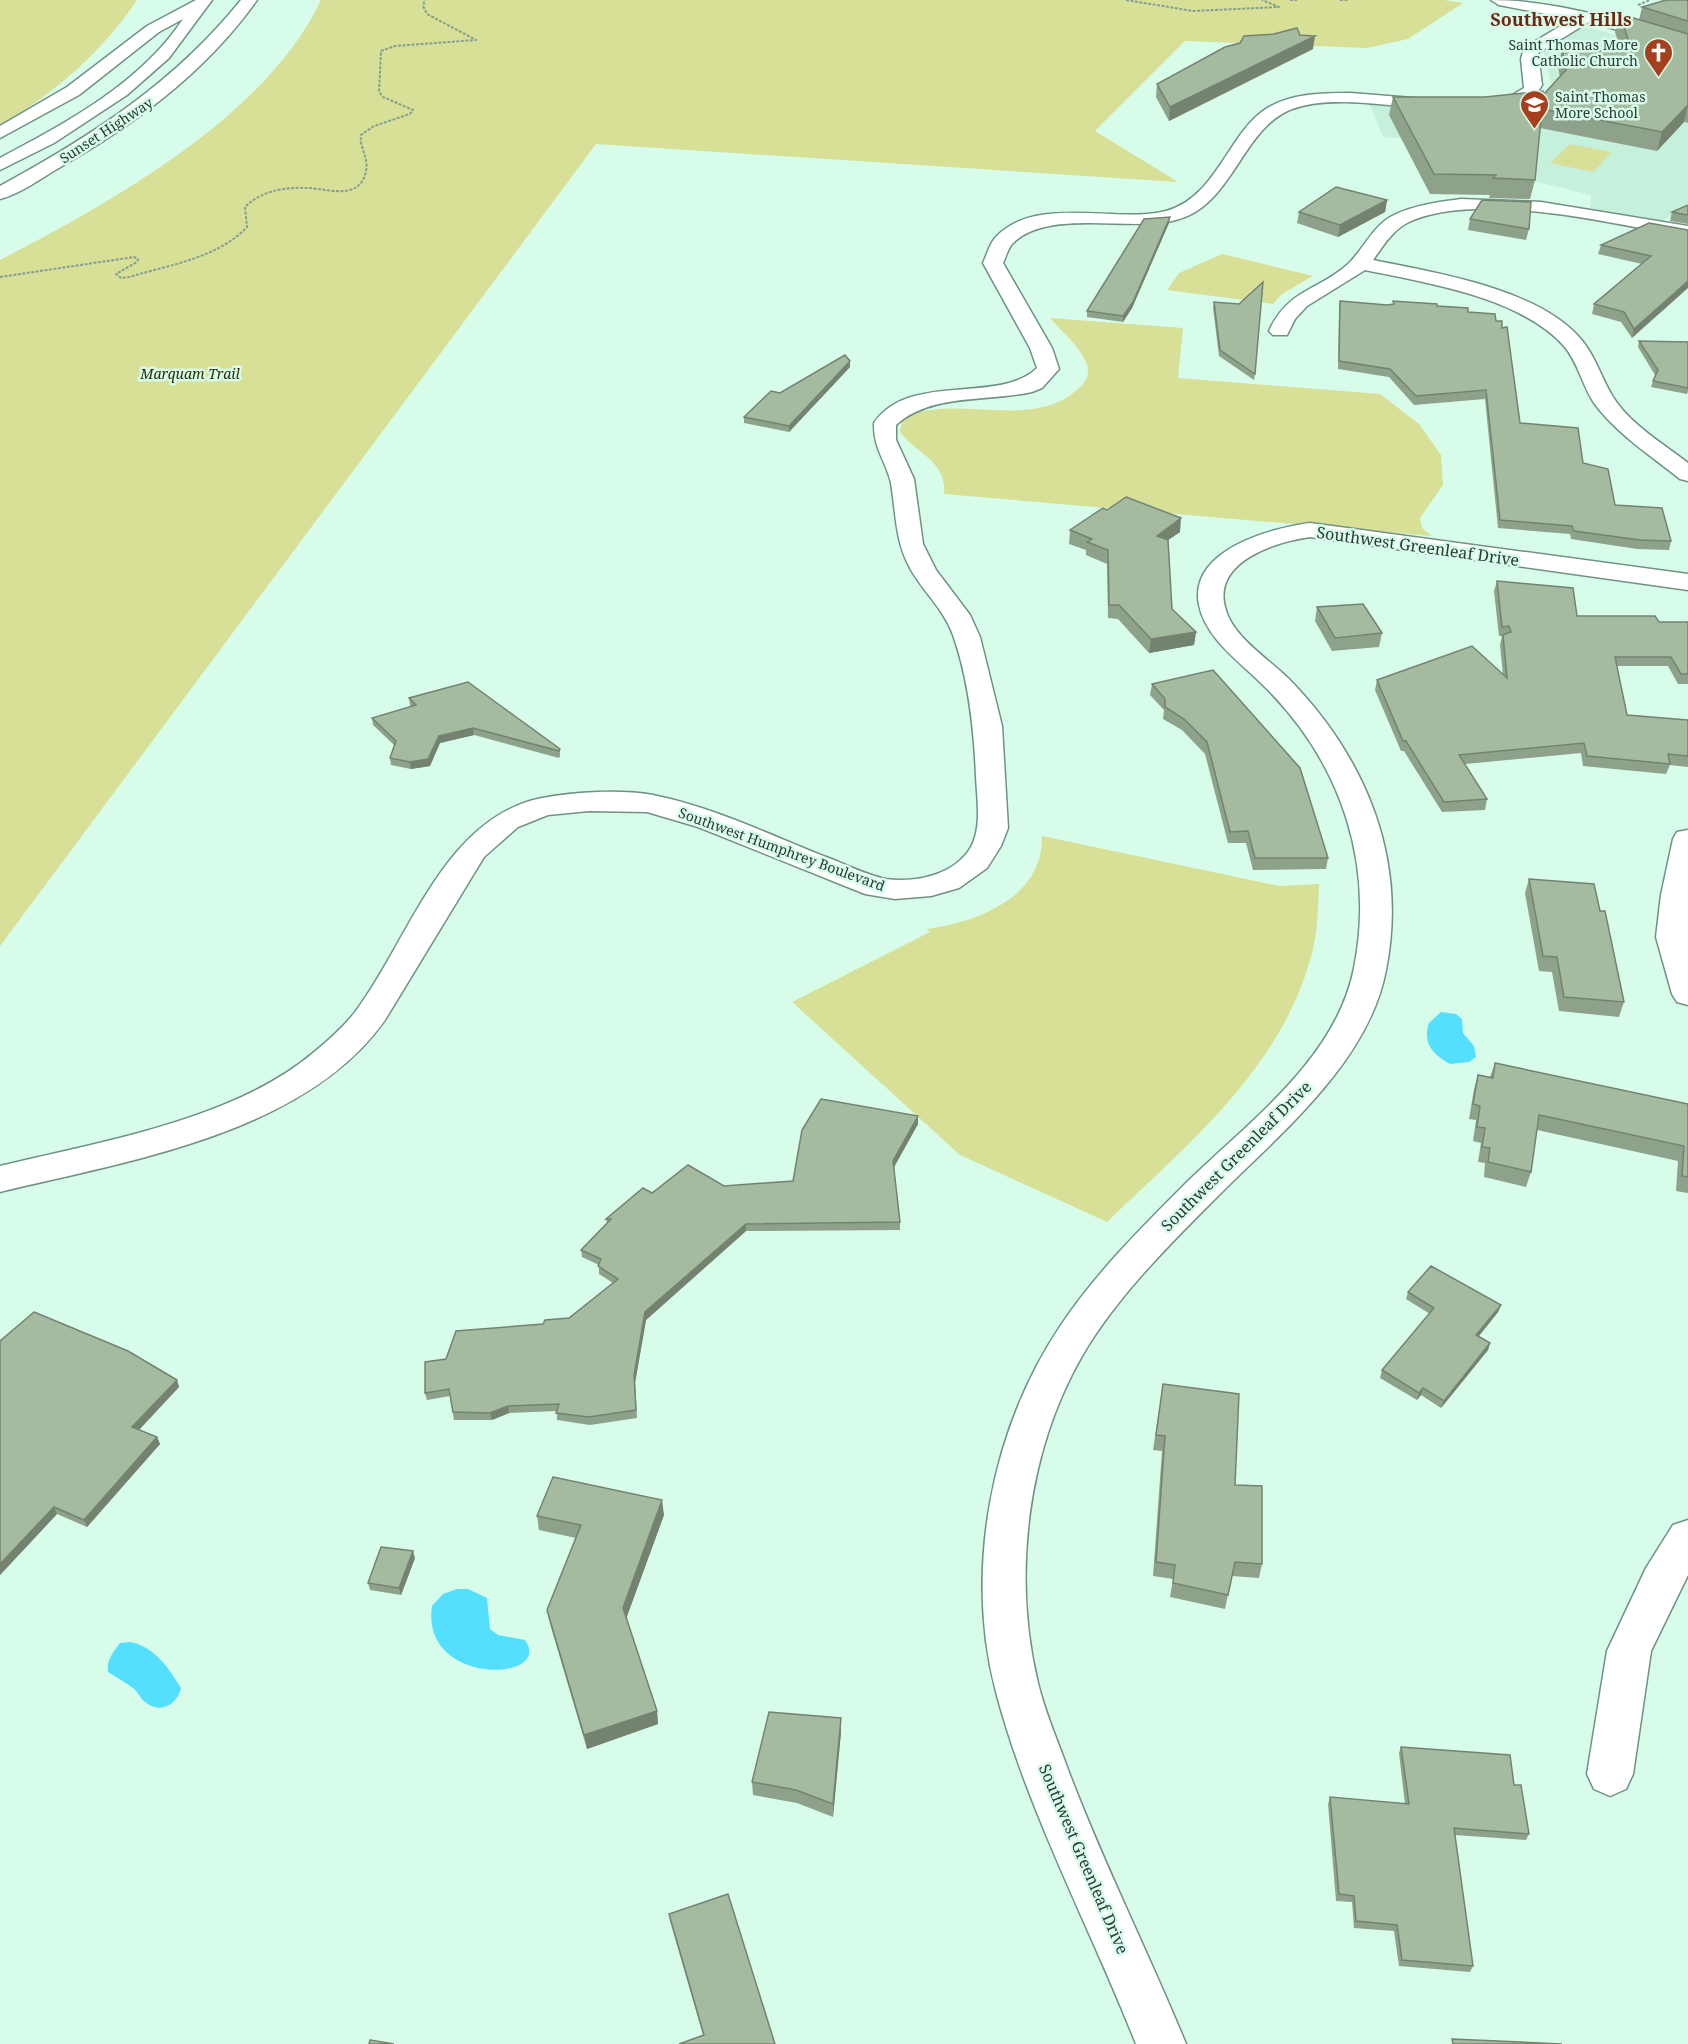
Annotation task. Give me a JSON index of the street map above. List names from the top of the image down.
{
  "streets": {
    "main road": ["Sunset Highway", "Southwest Greenleaf Drive", "Southwest Humphrey Boulevard"]
  },
  "districts": ["Southwest Hills"],
  "parks": ["Marquam Trail"],
  "places": {
    "church": ["Saint Thomas More Catholic Church"],
    "school or university": ["Saint Thomas More School"]
  }
}
